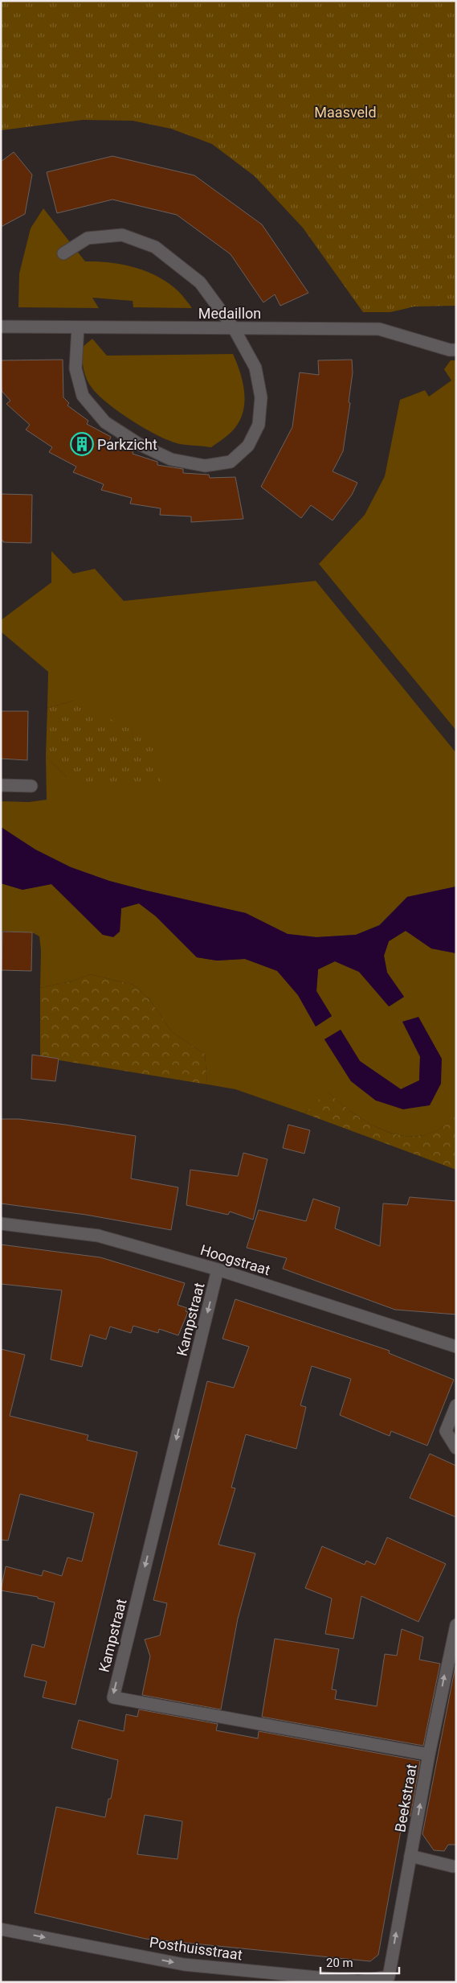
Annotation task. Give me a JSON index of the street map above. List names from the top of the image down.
{
  "streets": {
    "street": [
      "Medaillon",
      "Hoogstraat",
      "Kampstraat",
      "Beekstraat",
      "Posthuisstraat"
    ]
  },
  "crossings": [
    ["Hoogstraat", "Kampstraat"],
    ["Kampstraat", "Beekstraat"],
    ["Beekstraat", "Posthuisstraat"]
  ],
  "one_way": ["Beekstraat", "Posthuisstraat"],
  "parks": ["Maasveld"],
  "places": {
    "building": ["Parkzicht"]
  },
  "scale_bar": "20 m"
}
